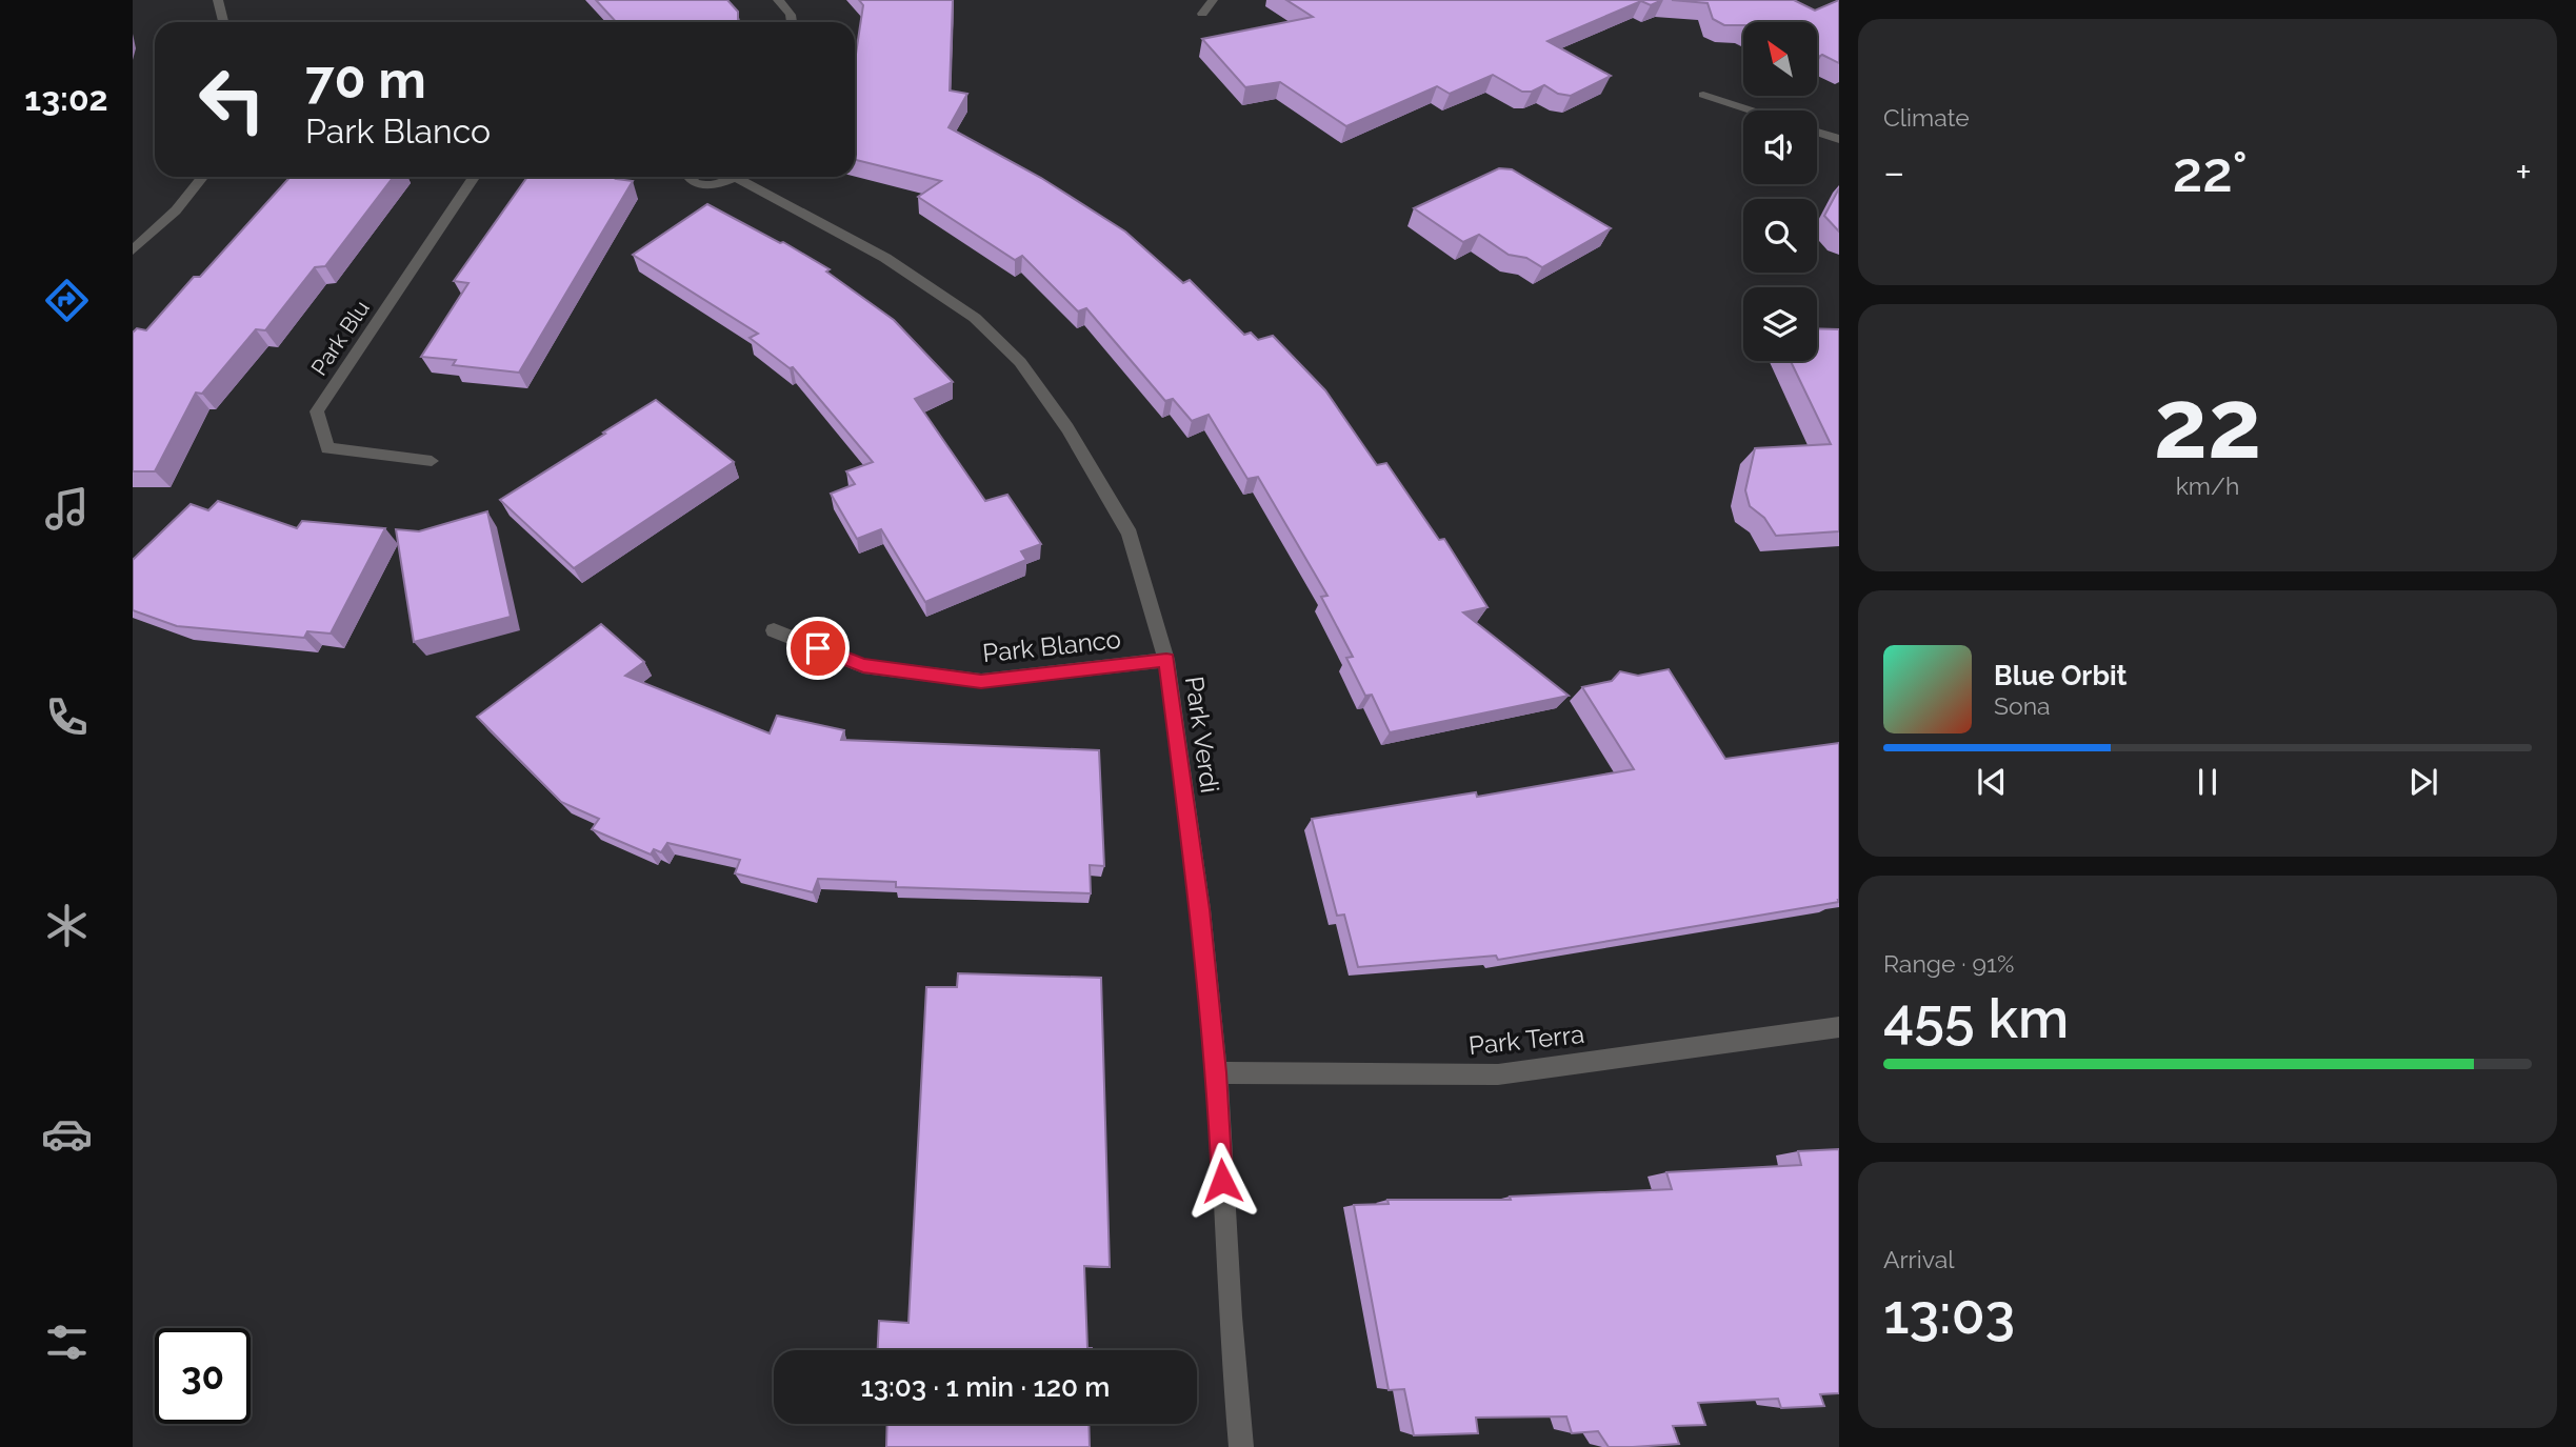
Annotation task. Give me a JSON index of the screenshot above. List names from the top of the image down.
{
  "streets": {
    "street": [
      "Park Blu",
      "Park Blanco",
      "Park Verdi",
      "Park Terra"
    ]
  },
  "crossings": [
    ["Park Blanco", "Park Verdi"],
    ["Park Verdi", "Park Terra"]
  ],
  "north": "top left",
  "page": {
    "tabs": "13:02",
    "tile": [
      "Climate",
      ["22", "km/h"],
      ["Range · 91%", "455 km"],
      ["Arrival", "13:03"]
    ],
    "turn": ["70 m", "Park Blanco"],
    "heat": ["−", "22°", "+"],
    "song": ["Blue Orbit", "Sona"],
    "limit": "30",
    "trip": "13:03 · 1 min · 120 m"
  }
}
